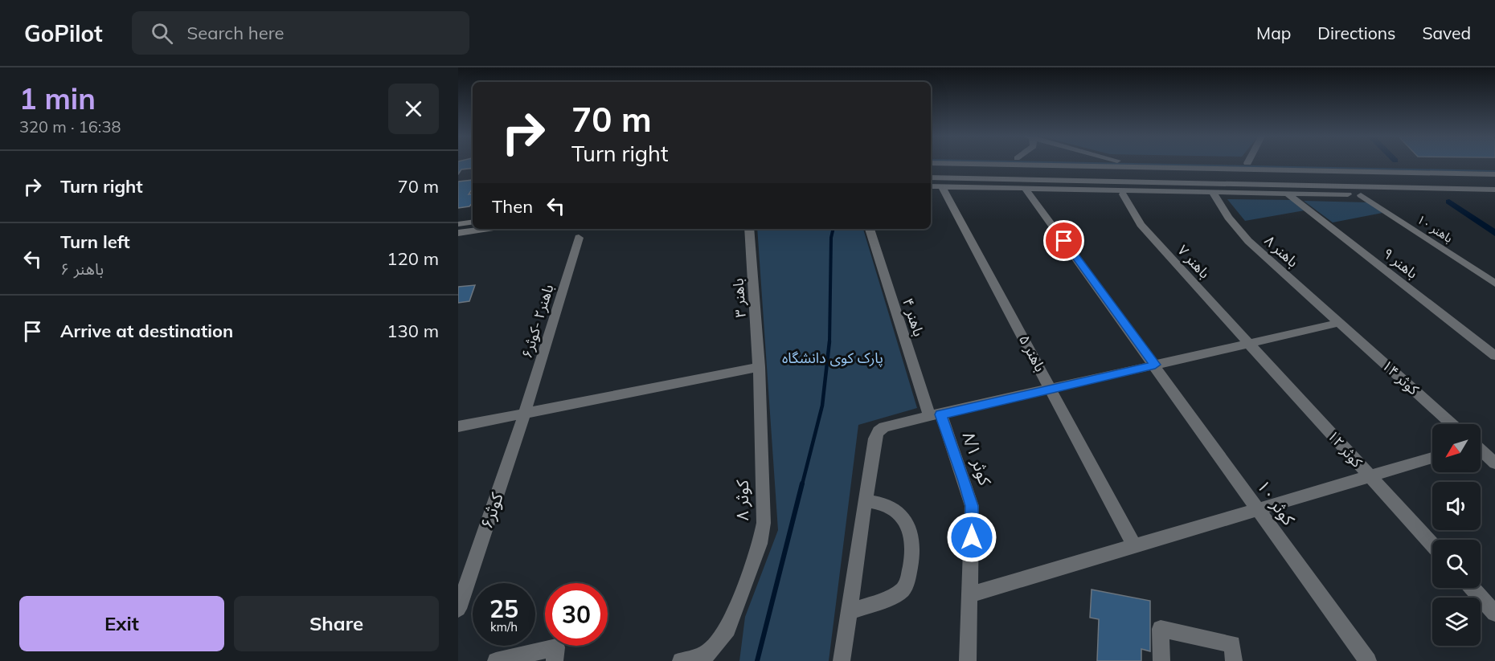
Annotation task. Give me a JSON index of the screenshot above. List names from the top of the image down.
{
  "streets": {
    "street": [
      "باهنر ۱۰",
      "باهنر ۸",
      "باهنر ۷",
      "باهنر ۹",
      "باهنر ۳",
      "باهنر ۴",
      "باهنر۲ -کوثر۶",
      "باهنر ۵",
      "کوثر ۱۴",
      "کوثر ۱۲",
      "کوثر ۸/۱",
      "کوثر ۸",
      "کوثر ۱۰",
      "کوثر۶"
    ]
  },
  "crossings": [
    ["باهنر ۸", "کوثر ۱۴"],
    ["باهنر ۷", "کوثر ۱۲"],
    ["باهنر ۳", "کوثر ۸"],
    ["باهنر ۴", "کوثر ۸/۱"],
    ["باهنر۲ -کوثر۶", "کوثر۶"]
  ],
  "parks": ["پارک کوی دانشگاه"],
  "north": "bottom left",
  "page": {
    "header": "GoPilot",
    "search": "Search here",
    "nav": ["Map", "Directions", "Saved"],
    "heading": ["1 min", "320 m · 16:38"],
    "turn": ["70 m", "Turn right"],
    "list": [
      {
        "name": "Turn right",
        "value": "70 m"
      },
      {
        "name": "Turn left",
        "note": "باهنر ۶",
        "value": "120 m"
      },
      {
        "name": "Arrive at destination",
        "value": "130 m"
      }
    ],
    "then": "Then",
    "speed": "25 km/h",
    "limit": "30",
    "buttons": ["Exit", "Share"]
  }
}
